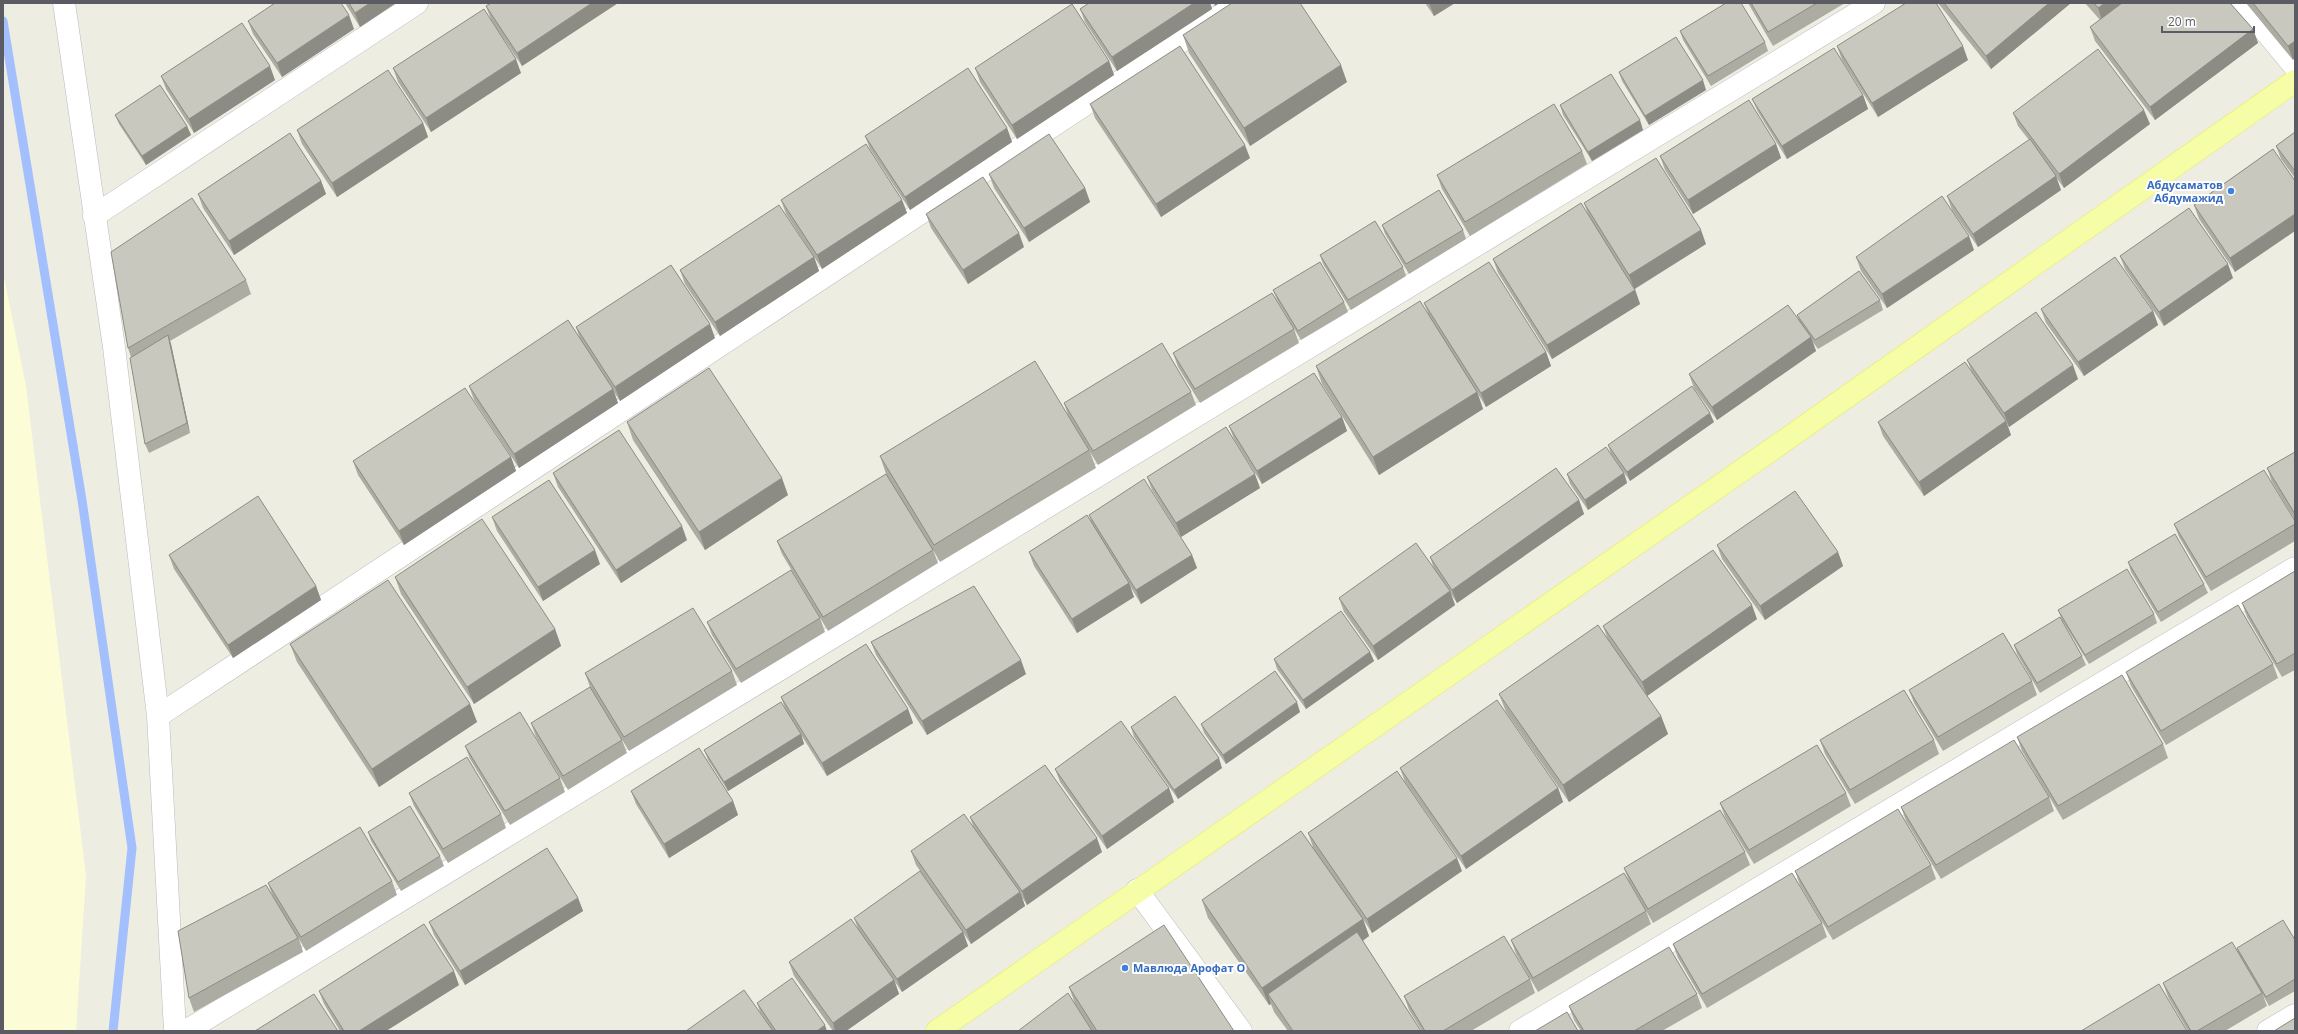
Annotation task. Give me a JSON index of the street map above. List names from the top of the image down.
{
  "places": ["Абдусаматов Абдумажид", "Мавлюда Арофат О"],
  "scale_bar": "20 m"
}
